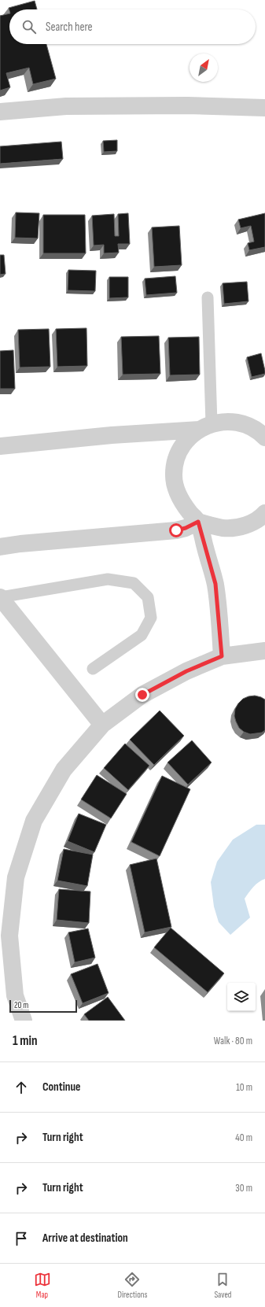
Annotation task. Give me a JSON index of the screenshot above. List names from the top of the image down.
{
  "scale_bar": "20 m",
  "north": "top right",
  "page": {
    "search": "Search here",
    "scale": "20 m",
    "heading": ["1 min", "Walk · 80 m"],
    "list": [
      ["Continue", "10 m"],
      ["Turn right", "40 m"],
      ["Turn right", "30 m"],
      "Arrive at destination"
    ],
    "nav": ["Map", "Directions", "Saved"]
  }
}
